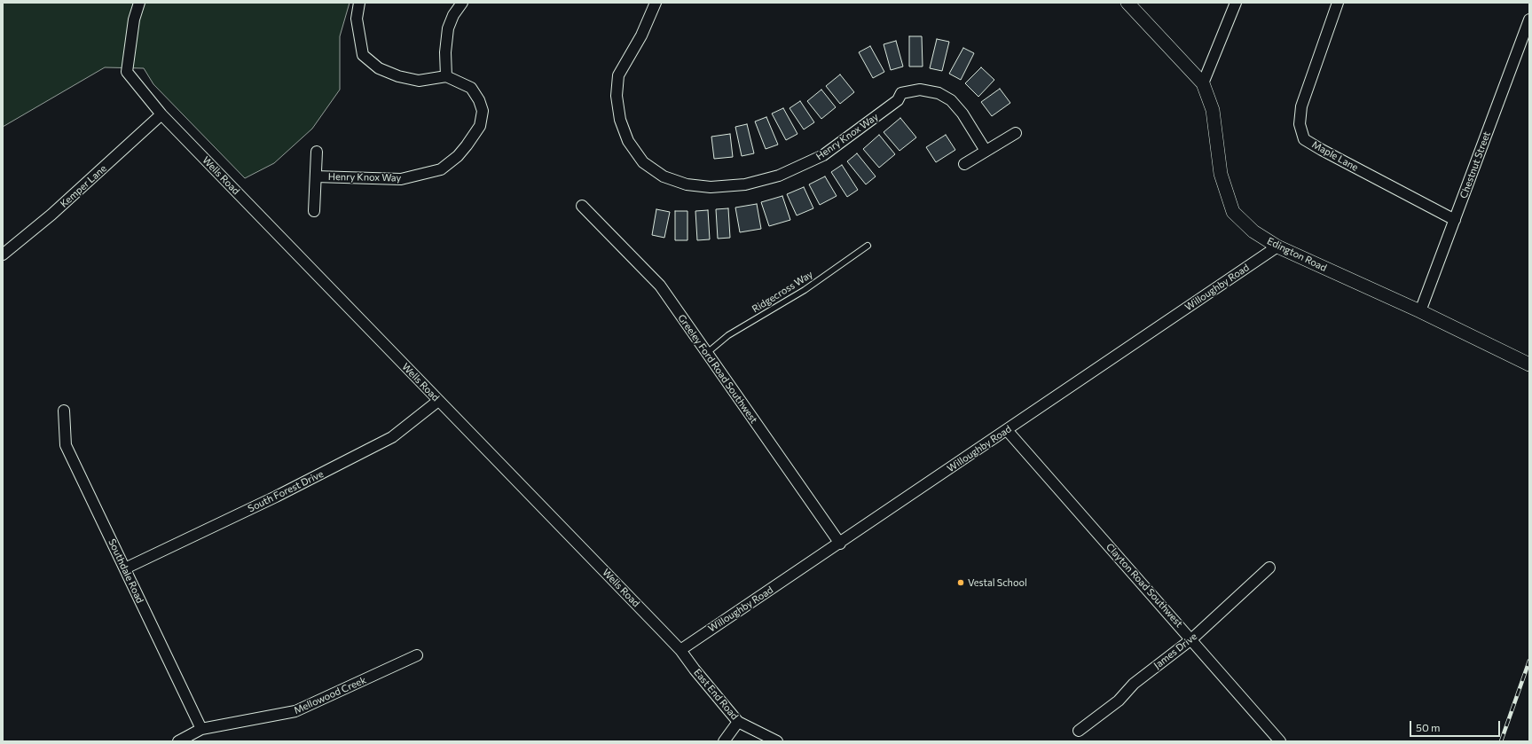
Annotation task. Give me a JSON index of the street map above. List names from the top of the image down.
{
  "streets": {
    "street": [
      "Henry Knox Way",
      "Maple Lane",
      "Chestnut Street",
      "Wells Road",
      "Kemper Lane",
      "Edington Road",
      "Willoughby Road",
      "Greeley Ford Road Southwest",
      "South Forest Drive",
      "Southdale Road",
      "Clayton Road Southwest",
      "James Drive",
      "East End Road",
      "Mellowood Creek"
    ],
    "lane": ["Ridgecross Way"]
  },
  "crossings": [
    ["Maple Lane", "Chestnut Street"],
    ["Chestnut Street", "Edington Road"],
    ["Wells Road", "Kemper Lane"],
    ["Wells Road", "Willoughby Road"],
    ["Wells Road", "South Forest Drive"],
    ["Wells Road", "East End Road"],
    ["Edington Road", "Willoughby Road"],
    ["Willoughby Road", "Greeley Ford Road Southwest"],
    ["Willoughby Road", "Clayton Road Southwest"],
    ["Willoughby Road", "East End Road"],
    ["Ridgecross Way", "Greeley Ford Road Southwest"],
    ["South Forest Drive", "Southdale Road"],
    ["Southdale Road", "Mellowood Creek"],
    ["Clayton Road Southwest", "James Drive"]
  ],
  "places": ["Vestal School"],
  "scale_bar": "50 m"
}
